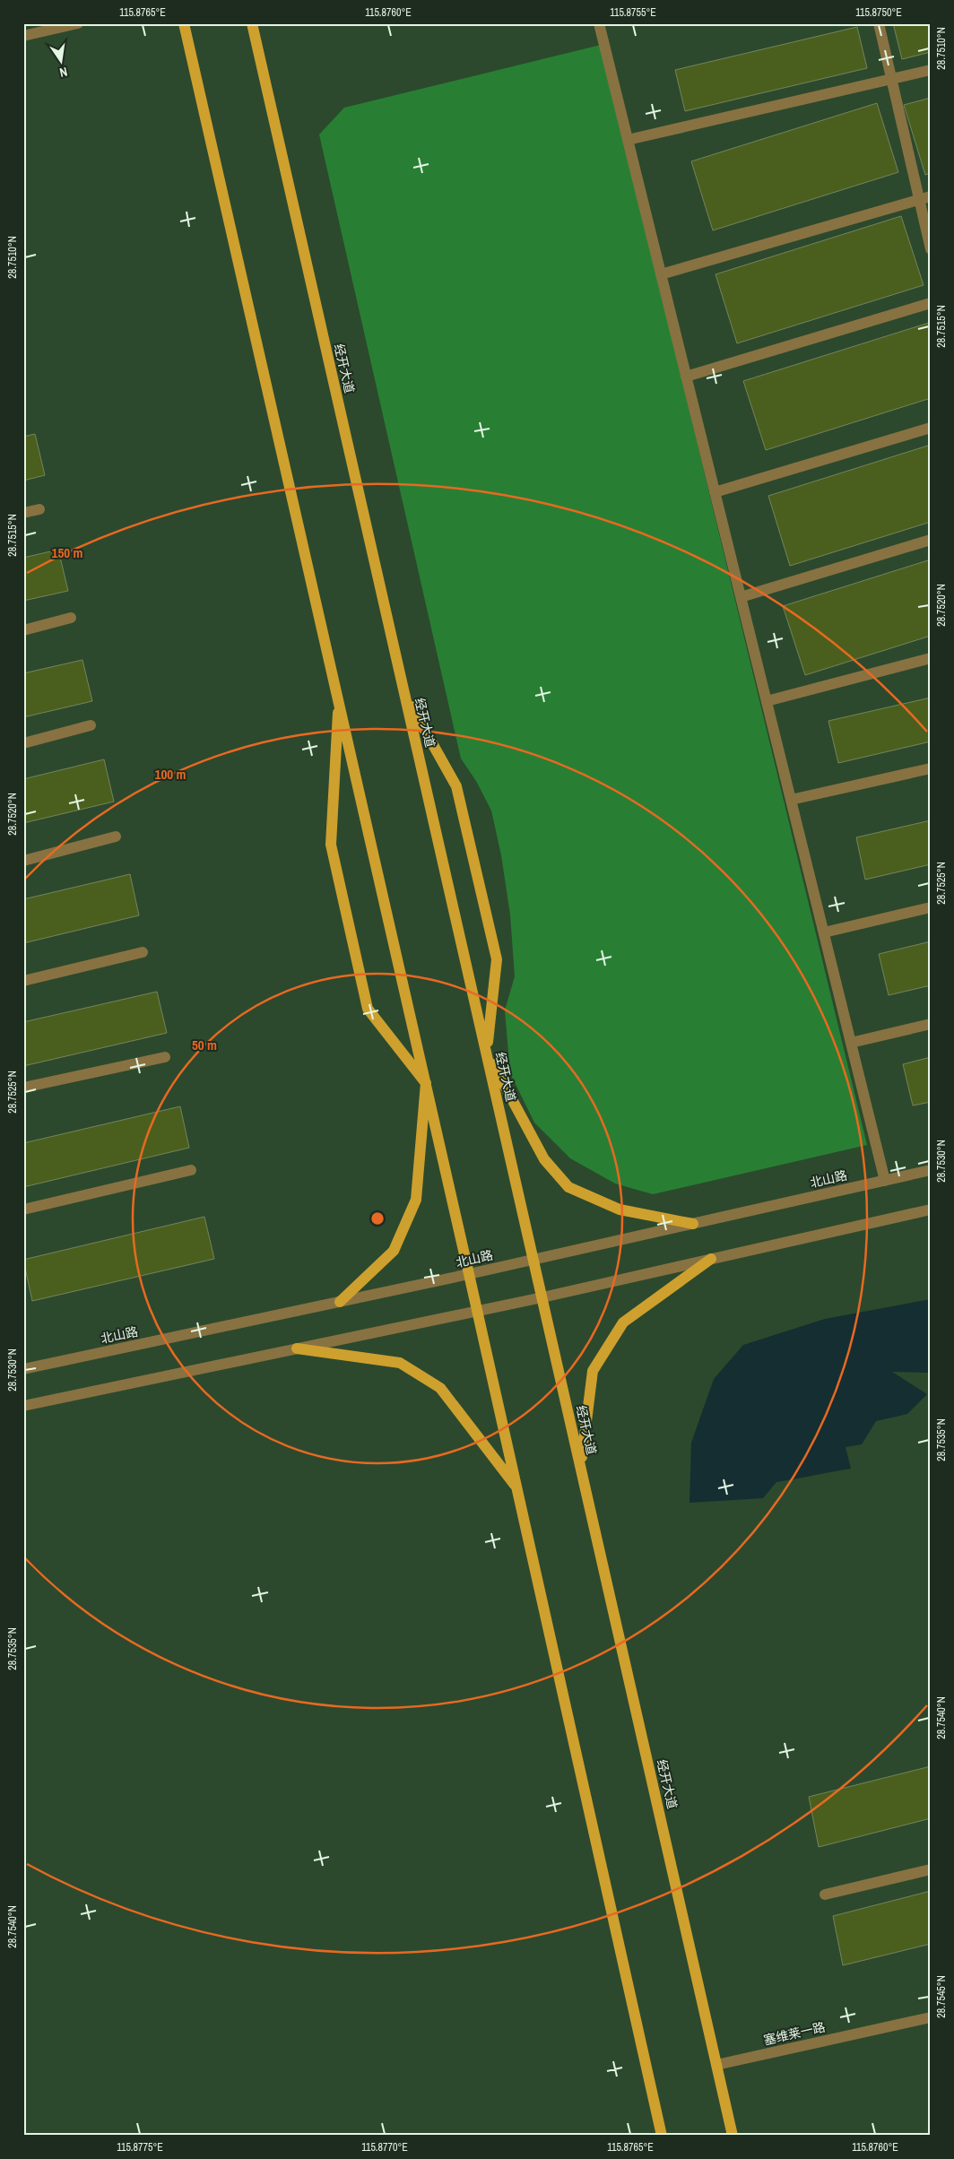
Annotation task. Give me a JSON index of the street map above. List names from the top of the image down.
{
  "streets": {
    "main road": ["经开大道"],
    "street": ["北山路", "塞维莱一路"]
  },
  "crossings": [
    ["经开大道", "北山路"],
    ["经开大道", "塞维莱一路"]
  ],
  "north": "bottom",
  "coordinates": [
    "115.8765°E",
    "115.8760°E",
    "115.8755°E",
    "115.8750°E",
    "28.7510°N",
    "28.7515°N",
    "28.7520°N",
    "28.7525°N",
    "28.7530°N",
    "28.7535°N",
    "28.7540°N",
    "28.7545°N",
    "115.8775°E",
    "115.8770°E"
  ],
  "rings": ["150 m", "100 m", "50 m"]
}
